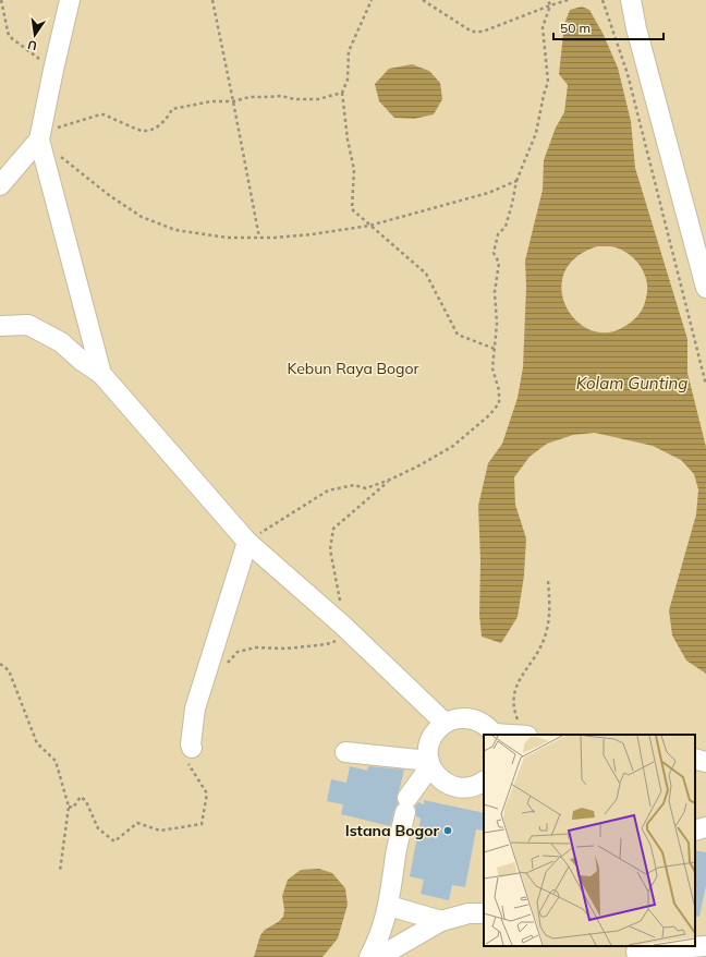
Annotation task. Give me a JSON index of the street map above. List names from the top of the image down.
{
  "water": ["Kolam Gunting"],
  "parks": ["Kebun Raya Bogor"],
  "places": ["Istana Bogor"],
  "scale_bar": "50 m",
  "north": "bottom"
}
